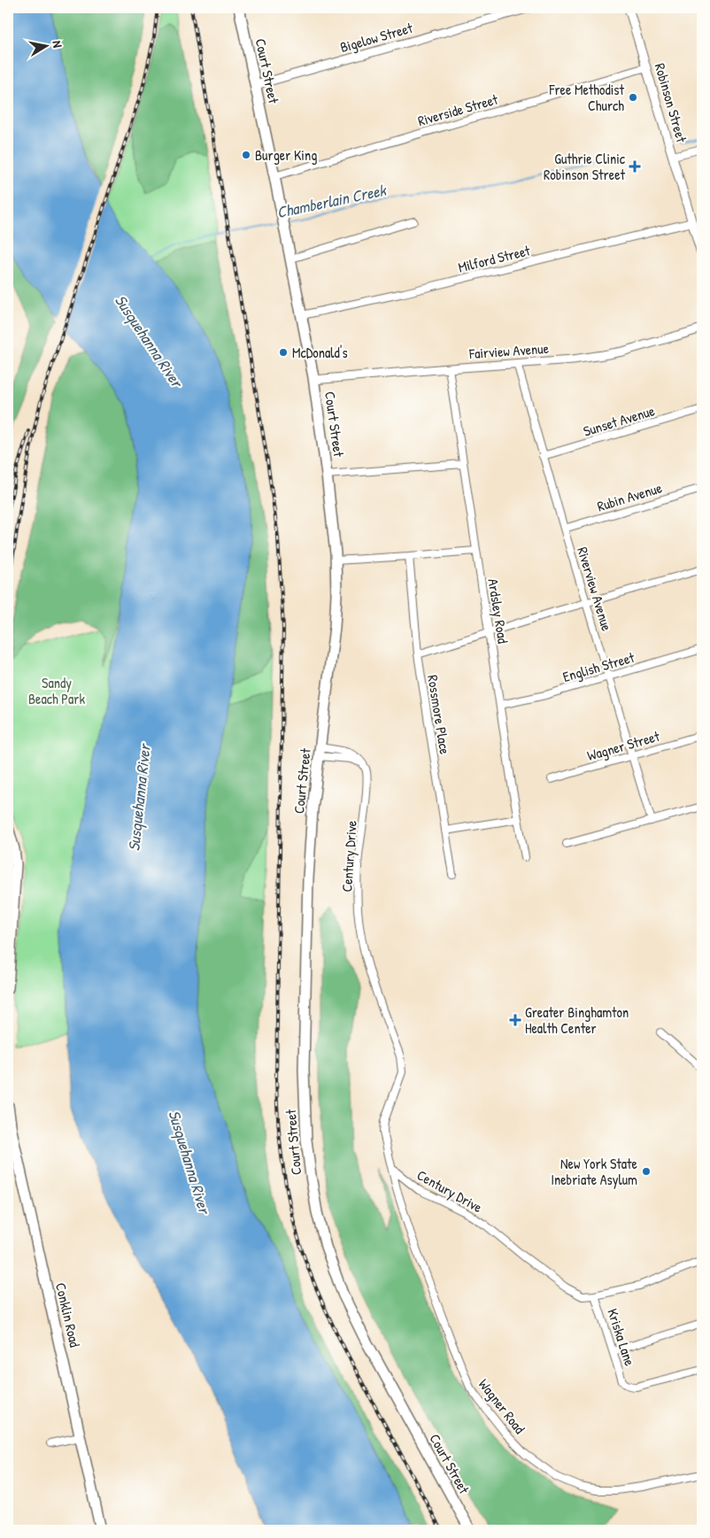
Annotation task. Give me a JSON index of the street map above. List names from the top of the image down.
{
  "streets": {
    "main road": ["Court Street", "Conklin Road"],
    "street": [
      "Bigelow Street",
      "Robinson Street",
      "Riverside Street",
      "Milford Street",
      "Fairview Avenue",
      "Sunset Avenue",
      "Rubin Avenue",
      "Riverview Avenue",
      "Ardsley Road",
      "English Street",
      "Rossmore Place",
      "Wagner Street",
      "Century Drive",
      "Kriska Lane",
      "Wagner Road"
    ]
  },
  "crossings": [
    ["Bigelow Street", "Court Street"],
    ["Court Street", "Riverside Street"],
    ["Court Street", "Milford Street"],
    ["Court Street", "Fairview Avenue"],
    ["Court Street", "Century Drive"],
    ["Robinson Street", "Riverside Street"],
    ["Robinson Street", "Milford Street"],
    ["Fairview Avenue", "Riverview Avenue"],
    ["Fairview Avenue", "Ardsley Road"],
    ["Sunset Avenue", "Riverview Avenue"],
    ["Rubin Avenue", "Riverview Avenue"],
    ["Riverview Avenue", "English Street"],
    ["Riverview Avenue", "Wagner Street"],
    ["Ardsley Road", "English Street"],
    ["Century Drive", "Kriska Lane"],
    ["Century Drive", "Wagner Road"]
  ],
  "water": ["Chamberlain Creek", "Susquehanna River"],
  "parks": ["Sandy Beach Park"],
  "places": {
    "other": [
      "Free Methodist Church",
      "Burger King",
      "McDonald's",
      "New York State Inebriate Asylum"
    ],
    "health": ["Guthrie Clinic Robinson Street", "Greater Binghamton Health Center"]
  },
  "north": "right"
}
